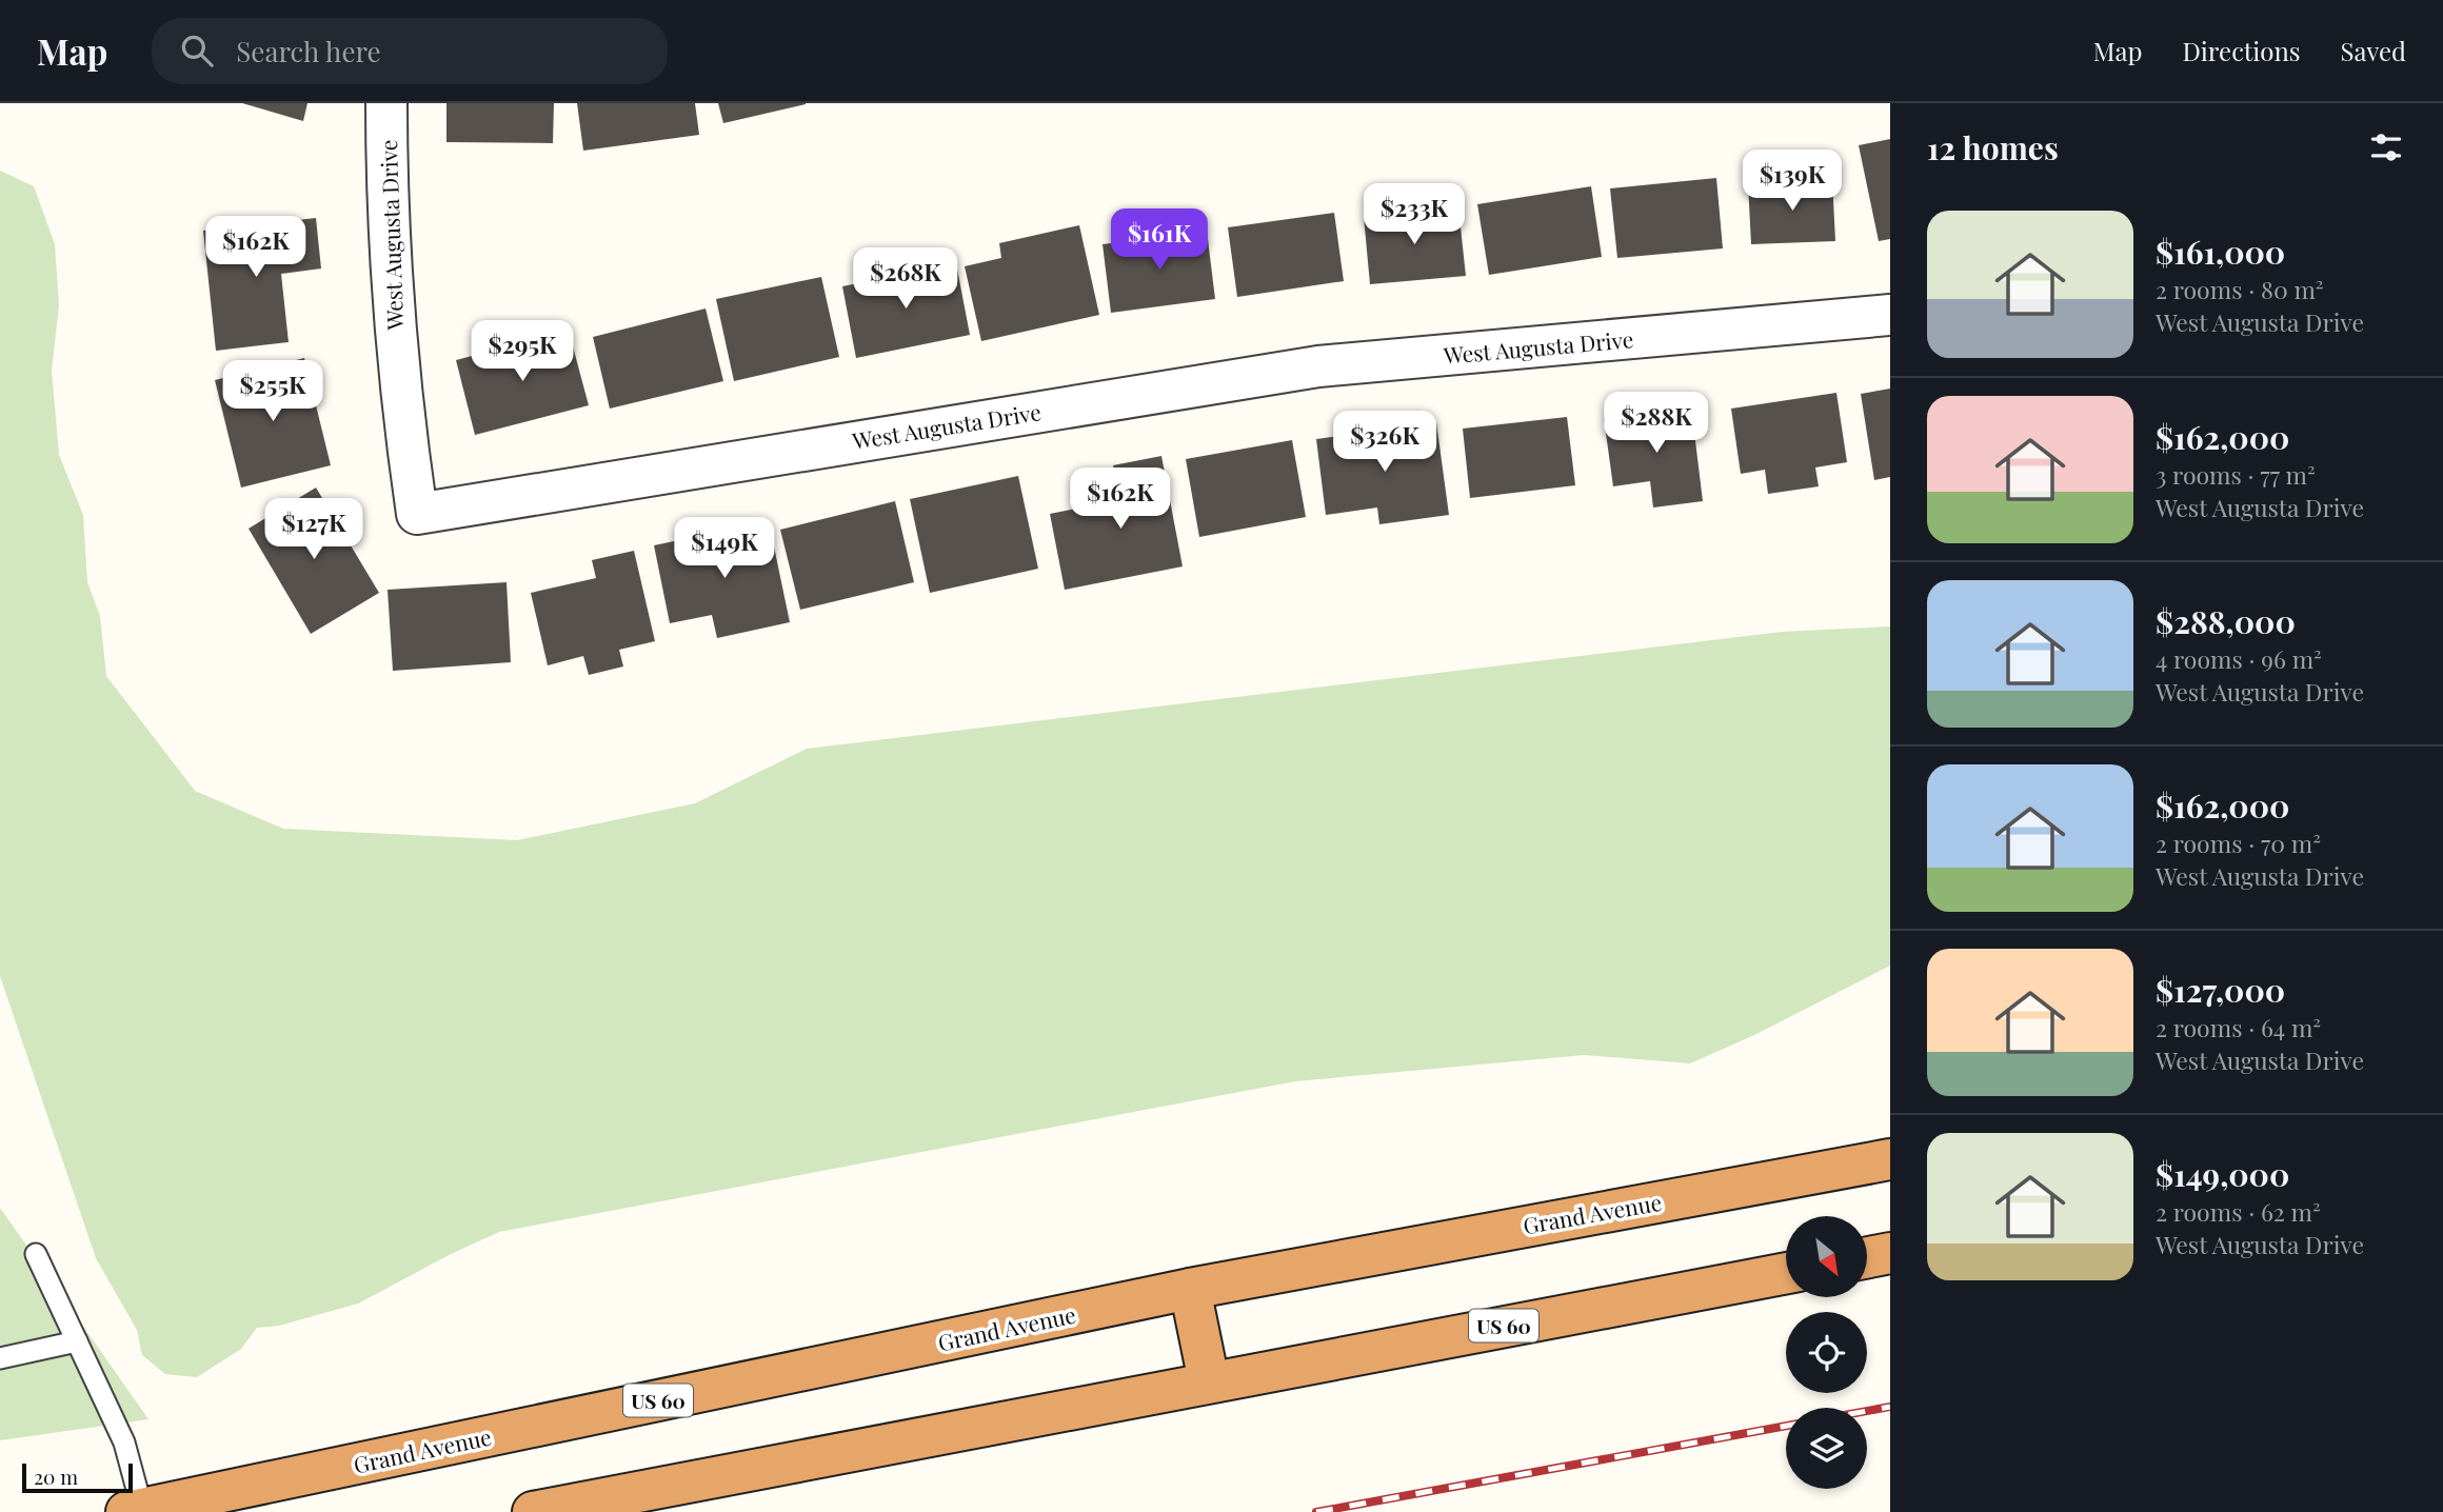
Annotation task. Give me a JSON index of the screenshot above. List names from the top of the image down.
{
  "streets": {
    "highway": ["Grand Avenue", "US 60"],
    "street": ["West Augusta Drive"]
  },
  "scale_bar": "20 m",
  "north": "bottom right",
  "page": {
    "header": "Map",
    "search": "Search here",
    "nav": ["Map", "Directions", "Saved"],
    "heading": "12 homes",
    "price": [
      "$139K",
      "$233K",
      "$161K",
      "$162K",
      "$268K",
      "$295K",
      "$255K",
      "$288K",
      "$326K",
      "$162K",
      "$127K",
      "$149K"
    ],
    "list": [
      {
        "name": "$161,000",
        "note": "2 rooms · 80 m² · West Augusta Drive"
      },
      {
        "name": "$162,000",
        "note": "3 rooms · 77 m² · West Augusta Drive"
      },
      {
        "name": "$288,000",
        "note": "4 rooms · 96 m² · West Augusta Drive"
      },
      {
        "name": "$162,000",
        "note": "2 rooms · 70 m² · West Augusta Drive"
      },
      {
        "name": "$127,000",
        "note": "2 rooms · 64 m² · West Augusta Drive"
      },
      {
        "name": "$149,000",
        "note": "2 rooms · 62 m² · West Augusta Drive"
      }
    ],
    "scale": "20 m"
  }
}
